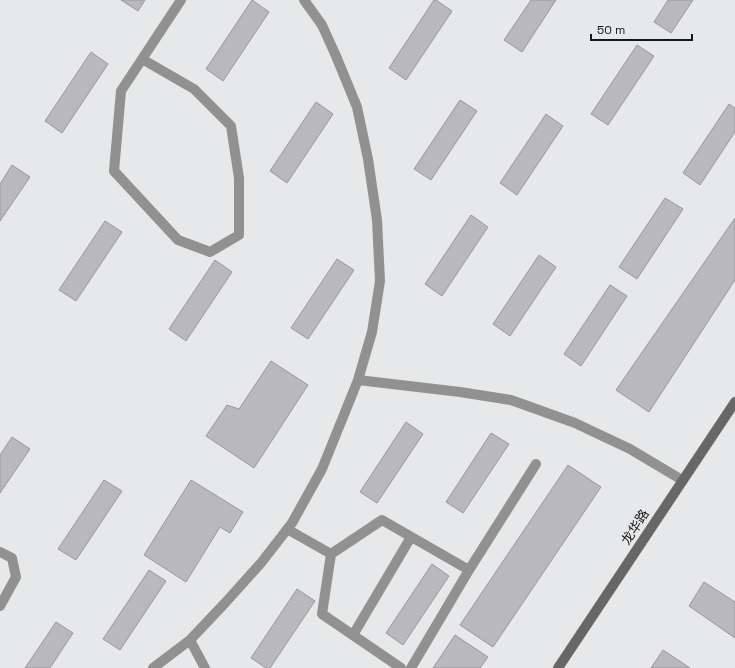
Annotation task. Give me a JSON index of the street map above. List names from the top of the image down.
{
  "streets": {
    "main road": ["龙华路"]
  },
  "scale_bar": "50 m"
}
